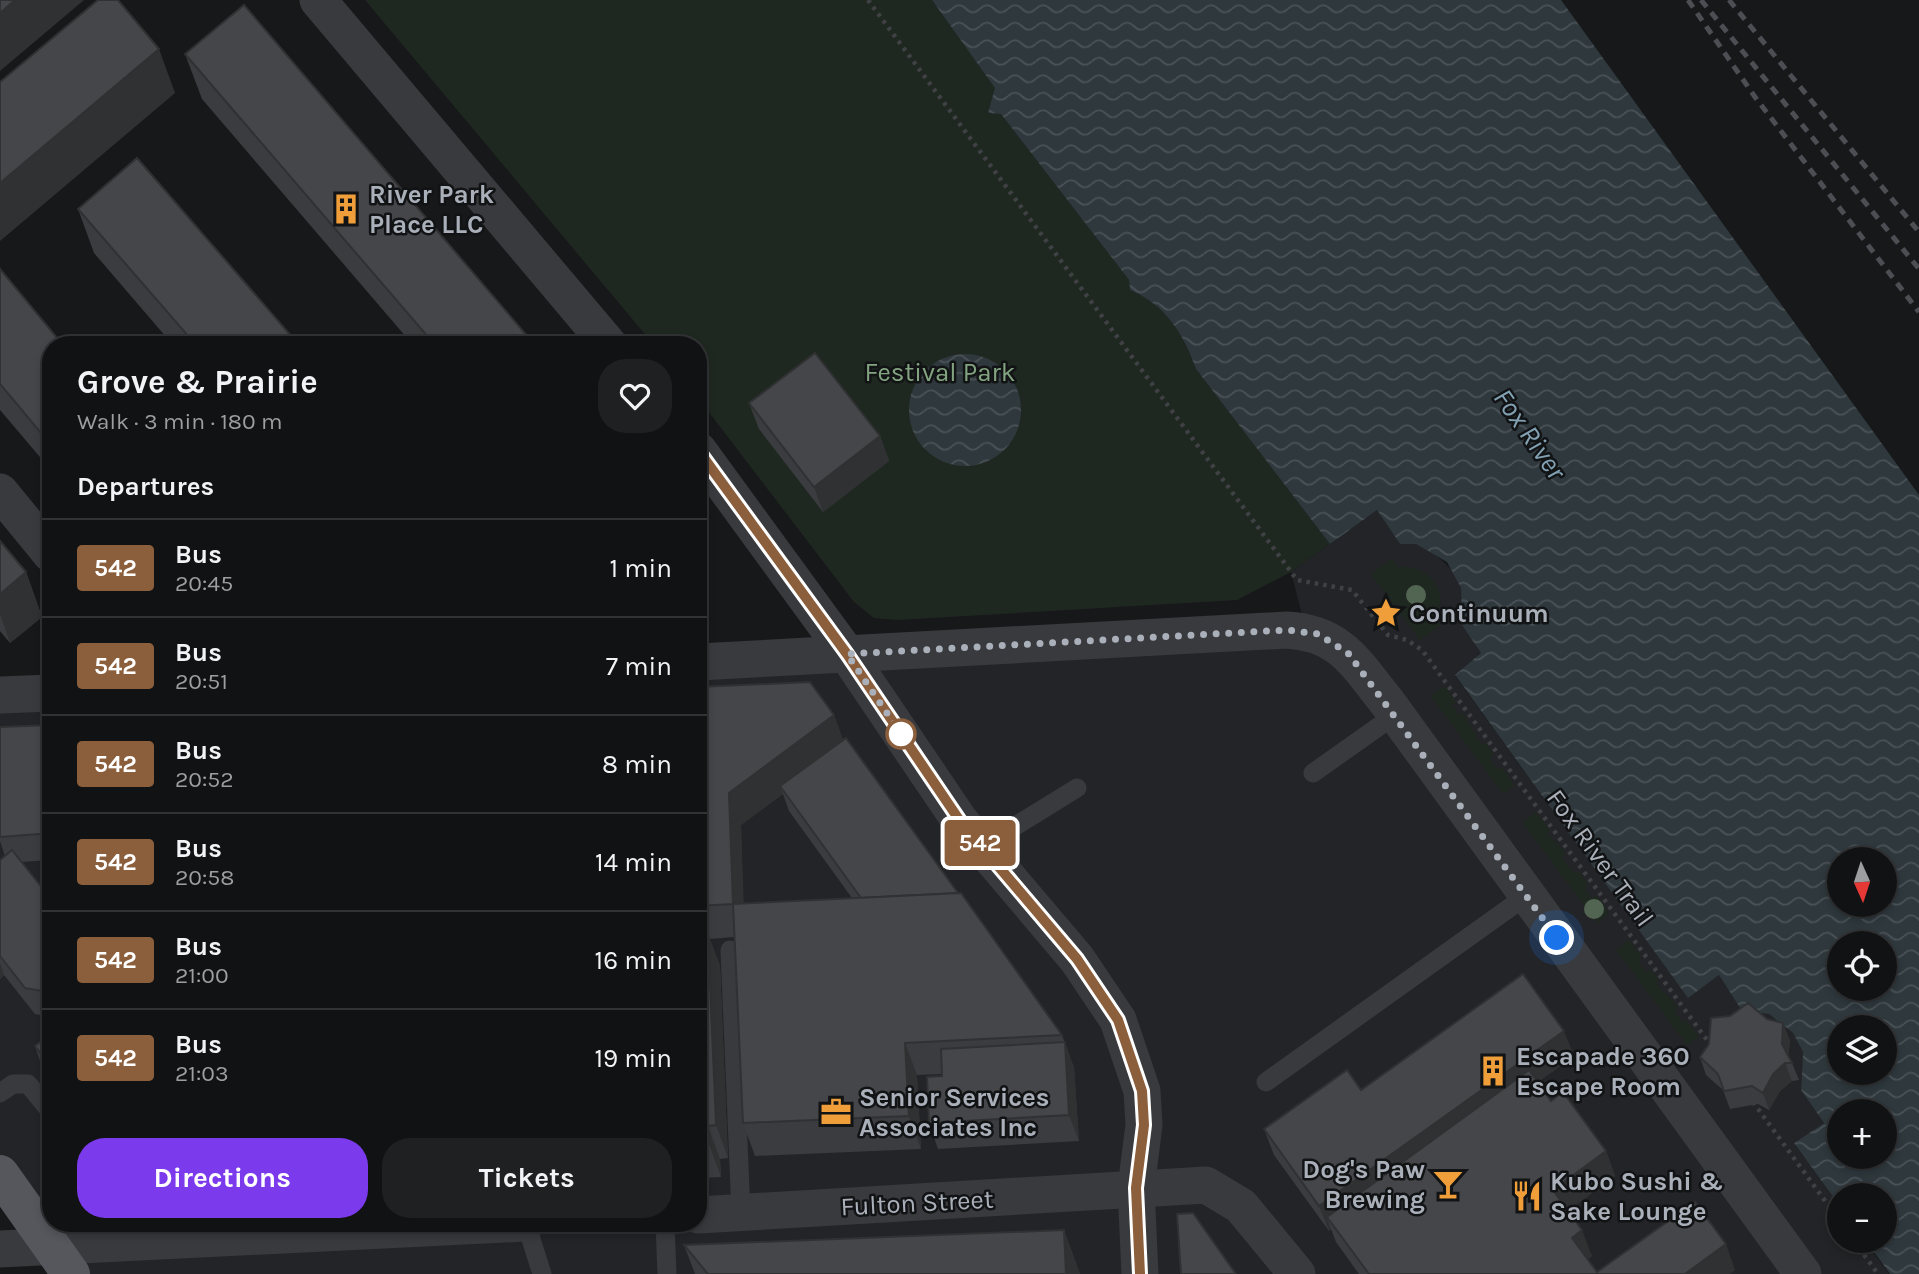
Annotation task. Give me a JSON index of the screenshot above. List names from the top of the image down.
{
  "streets": {
    "street": ["Fulton Street"],
    "path": ["Fox River Trail"]
  },
  "water": ["Fox River"],
  "parks": ["Festival Park"],
  "places": {
    "building": ["River Park Place LLC", "Escapade 360 Escape Room"],
    "place": ["Continuum"],
    "office": ["Senior Services Associates Inc"],
    "bar": ["Dog's Paw Brewing"],
    "restaurant": ["Kubo Sushi & Sake Lounge"]
  },
  "lines": ["bus line 542"],
  "north": "bottom",
  "page": {
    "on_map": "542",
    "heading": [
      ["Grove & Prairie", "Walk · 3 min · 180 m"],
      "Departures"
    ],
    "list": [
      {
        "mark": "542",
        "name": "Bus",
        "note": "20:45",
        "value": "1 min"
      },
      {
        "mark": "542",
        "name": "Bus",
        "note": "20:51",
        "value": "7 min"
      },
      {
        "mark": "542",
        "name": "Bus",
        "note": "20:52",
        "value": "8 min"
      },
      {
        "mark": "542",
        "name": "Bus",
        "note": "20:58",
        "value": "14 min"
      },
      {
        "mark": "542",
        "name": "Bus",
        "note": "21:00",
        "value": "16 min"
      },
      {
        "mark": "542",
        "name": "Bus",
        "note": "21:03",
        "value": "19 min"
      }
    ],
    "map_buttons": ["+", "−"],
    "buttons": ["Directions", "Tickets"]
  }
}
